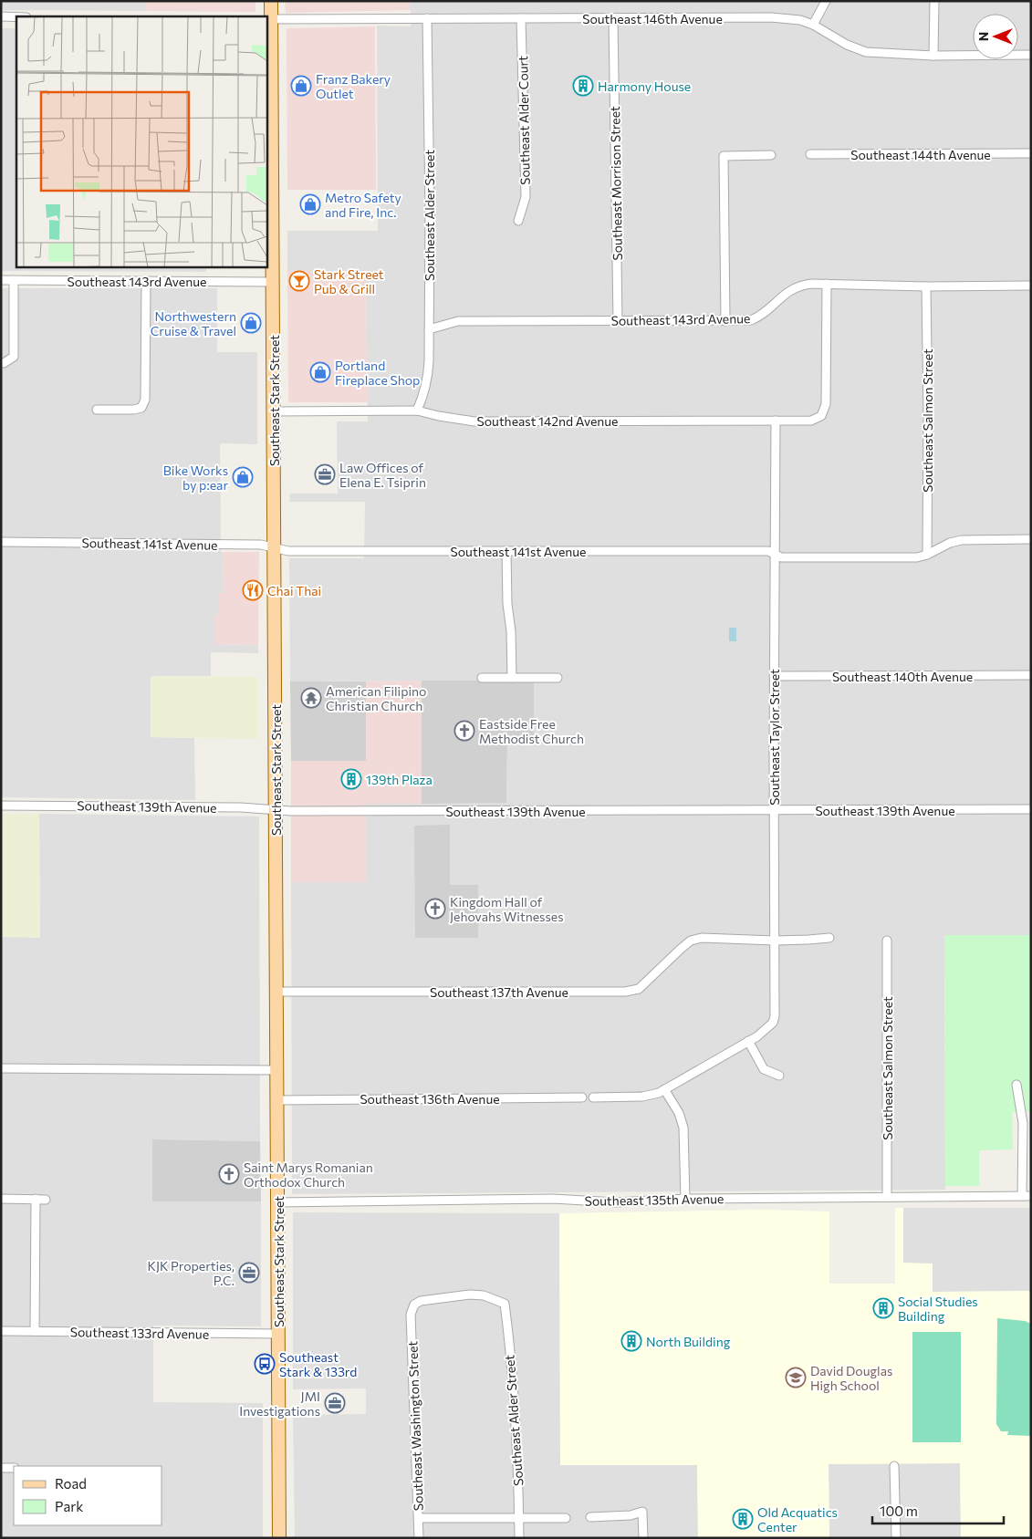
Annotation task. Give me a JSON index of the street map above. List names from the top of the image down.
{
  "streets": {
    "main road": ["Southeast Stark Street"],
    "street": [
      "Southeast 146th Avenue",
      "Southeast Alder Court",
      "Southeast 144th Avenue",
      "Southeast Morrison Street",
      "Southeast Alder Street",
      "Southeast 143rd Avenue",
      "Southeast 142nd Avenue",
      "Southeast Salmon Street",
      "Southeast 141st Avenue",
      "Southeast 140th Avenue",
      "Southeast Taylor Street",
      "Southeast 139th Avenue",
      "Southeast 137th Avenue",
      "Southeast 136th Avenue",
      "Southeast 135th Avenue",
      "Southeast 133rd Avenue",
      "Southeast Washington Street"
    ]
  },
  "crossings": [
    ["Southeast 146th Avenue", "Southeast Alder Court"],
    ["Southeast 146th Avenue", "Southeast Morrison Street"],
    ["Southeast 146th Avenue", "Southeast Alder Street"],
    ["Southeast 146th Avenue", "Southeast Stark Street"],
    ["Southeast Morrison Street", "Southeast 143rd Avenue"],
    ["Southeast Alder Street", "Southeast 143rd Avenue"],
    ["Southeast Alder Street", "Southeast 142nd Avenue"],
    ["Southeast Alder Street", "Southeast Washington Street"],
    ["Southeast 143rd Avenue", "Southeast Stark Street"],
    ["Southeast 143rd Avenue", "Southeast 142nd Avenue"],
    ["Southeast 143rd Avenue", "Southeast Salmon Street"],
    ["Southeast Stark Street", "Southeast 142nd Avenue"],
    ["Southeast Stark Street", "Southeast 141st Avenue"],
    ["Southeast Stark Street", "Southeast 139th Avenue"],
    ["Southeast Stark Street", "Southeast 137th Avenue"],
    ["Southeast Stark Street", "Southeast 136th Avenue"],
    ["Southeast Stark Street", "Southeast 135th Avenue"],
    ["Southeast Stark Street", "Southeast 133rd Avenue"],
    ["Southeast 142nd Avenue", "Southeast Taylor Street"],
    ["Southeast Salmon Street", "Southeast 141st Avenue"],
    ["Southeast Salmon Street", "Southeast 135th Avenue"],
    ["Southeast 141st Avenue", "Southeast Taylor Street"],
    ["Southeast 140th Avenue", "Southeast Taylor Street"],
    ["Southeast Taylor Street", "Southeast 139th Avenue"],
    ["Southeast Taylor Street", "Southeast 137th Avenue"]
  ],
  "places": {
    "shop": [
      "Franz Bakery Outlet",
      "Metro Safety and Fire, Inc.",
      "Northwestern Cruise & Travel",
      "Portland Fireplace Shop",
      "Bike Works by p:ear"
    ],
    "building": [
      "Harmony House",
      "139th Plaza",
      "Social Studies Building",
      "North Building",
      "Old Acquatics Center"
    ],
    "bar": ["Stark Street Pub & Grill"],
    "office": ["Law Offices of Elena E. Tsiprin", "KJK Properties, P.C.", "JMI Investigations"],
    "restaurant": ["Chai Thai"],
    "temple": ["American Filipino Christian Church"],
    "church": ["Eastside Free Methodist Church", "Kingdom Hall of Jehovahs Witnesses", "Saint Marys Romanian Orthodox Church"],
    "bus stop": ["Southeast Stark & 133rd"],
    "school or university": ["David Douglas High School"]
  },
  "legend": ["Road", "Park"],
  "scale_bar": "100 m",
  "north": "left"
}
